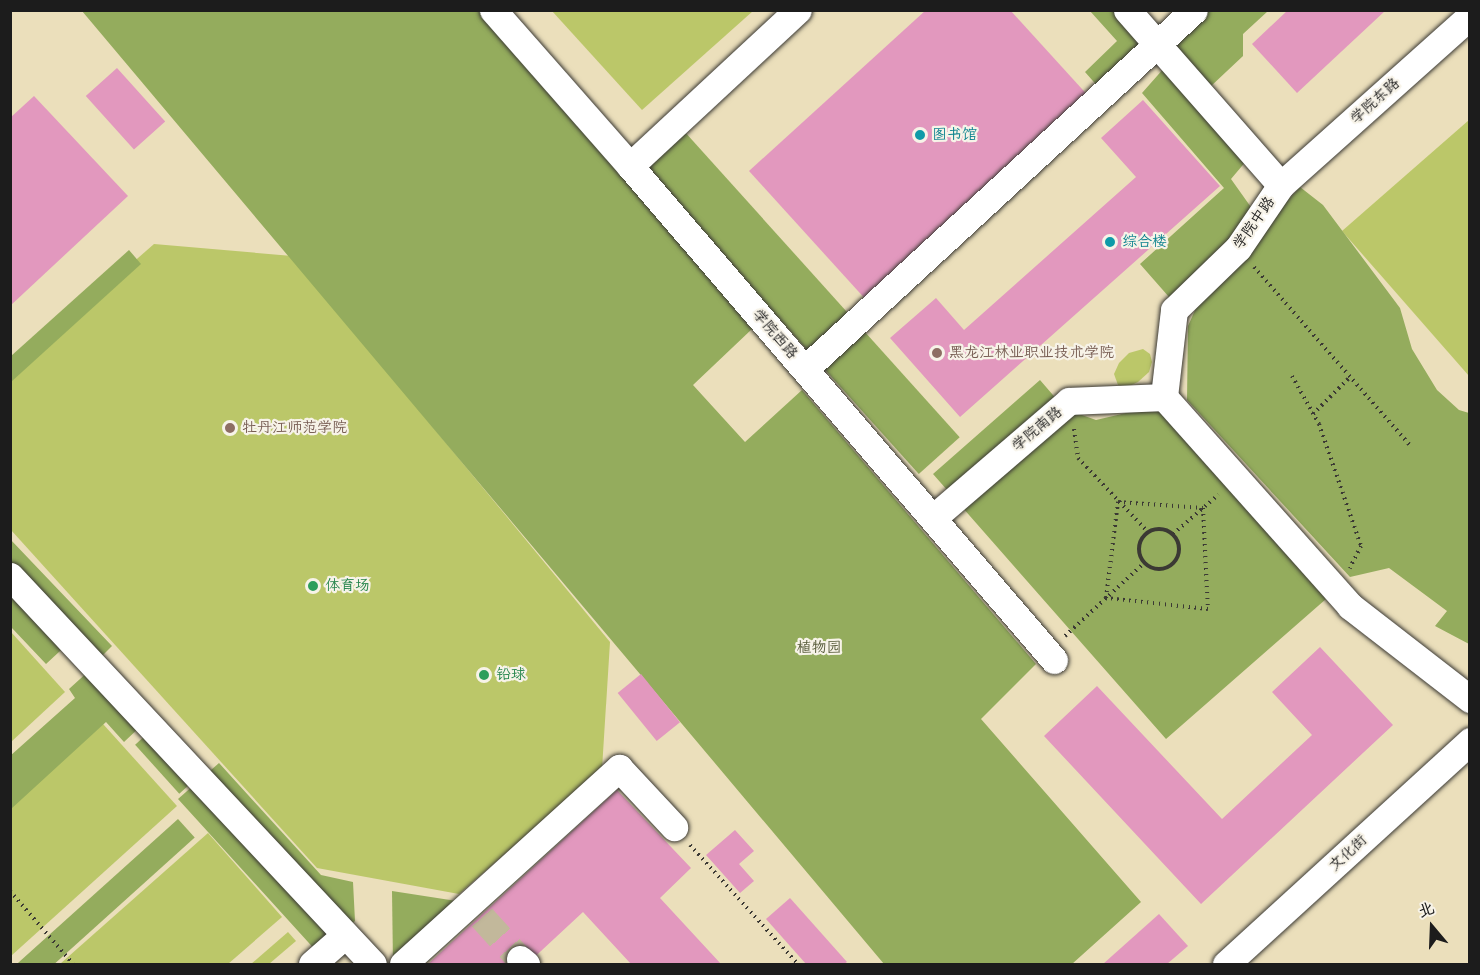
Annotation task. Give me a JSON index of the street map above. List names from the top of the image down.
{
  "streets": {
    "street": [
      "学院东路",
      "学院中路",
      "学院西路",
      "学院南路",
      "文化街"
    ]
  },
  "crossings": [
    ["学院东路", "学院中路"],
    ["学院中路", "学院南路"],
    ["学院西路", "学院南路"]
  ],
  "parks": ["植物园"],
  "places": [
    "图书馆",
    "综合楼",
    "黑龙江林业职业技术学院",
    "牡丹江师范学院",
    "体育场",
    "铅球"
  ],
  "north": "top"
}
